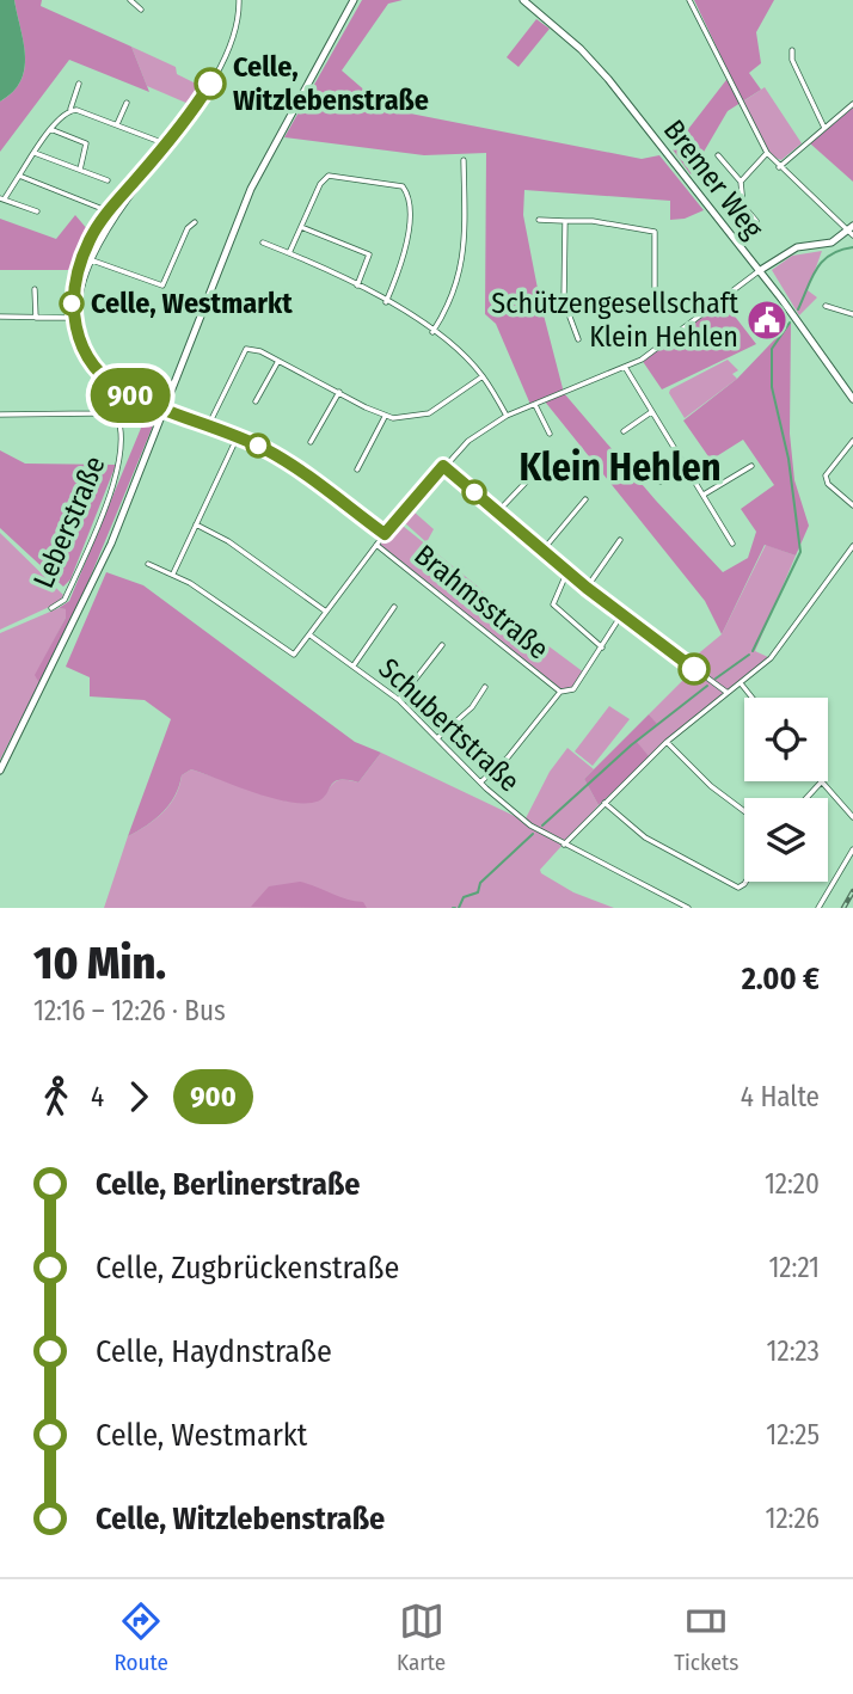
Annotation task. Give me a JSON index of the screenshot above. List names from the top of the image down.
{
  "streets": {
    "main road": ["Bremer Weg"],
    "street": ["Leberstraße", "Brahmsstraße", "Schubertstraße"]
  },
  "districts": ["Klein Hehlen"],
  "places": {
    "other": ["Celle, Witzlebenstraße", "Celle, Westmarkt"],
    "public building": ["Schützengesellschaft Klein Hehlen"]
  },
  "lines": ["bus line 900"],
  "page": {
    "on_map": "900",
    "heading": ["10 Min.", "12:16 – 12:26 · Bus", "2.00 €"],
    "legs": ["4", "900", "4 Halte"],
    "list": [
      {
        "name": "Celle, Berlinerstraße",
        "value": "12:20"
      },
      {
        "name": "Celle, Zugbrückenstraße",
        "value": "12:21"
      },
      {
        "name": "Celle, Haydnstraße",
        "value": "12:23"
      },
      {
        "name": "Celle, Westmarkt",
        "value": "12:25"
      },
      {
        "name": "Celle, Witzlebenstraße",
        "value": "12:26"
      }
    ],
    "tabs": ["Route", "Karte", "Tickets"]
  }
}
